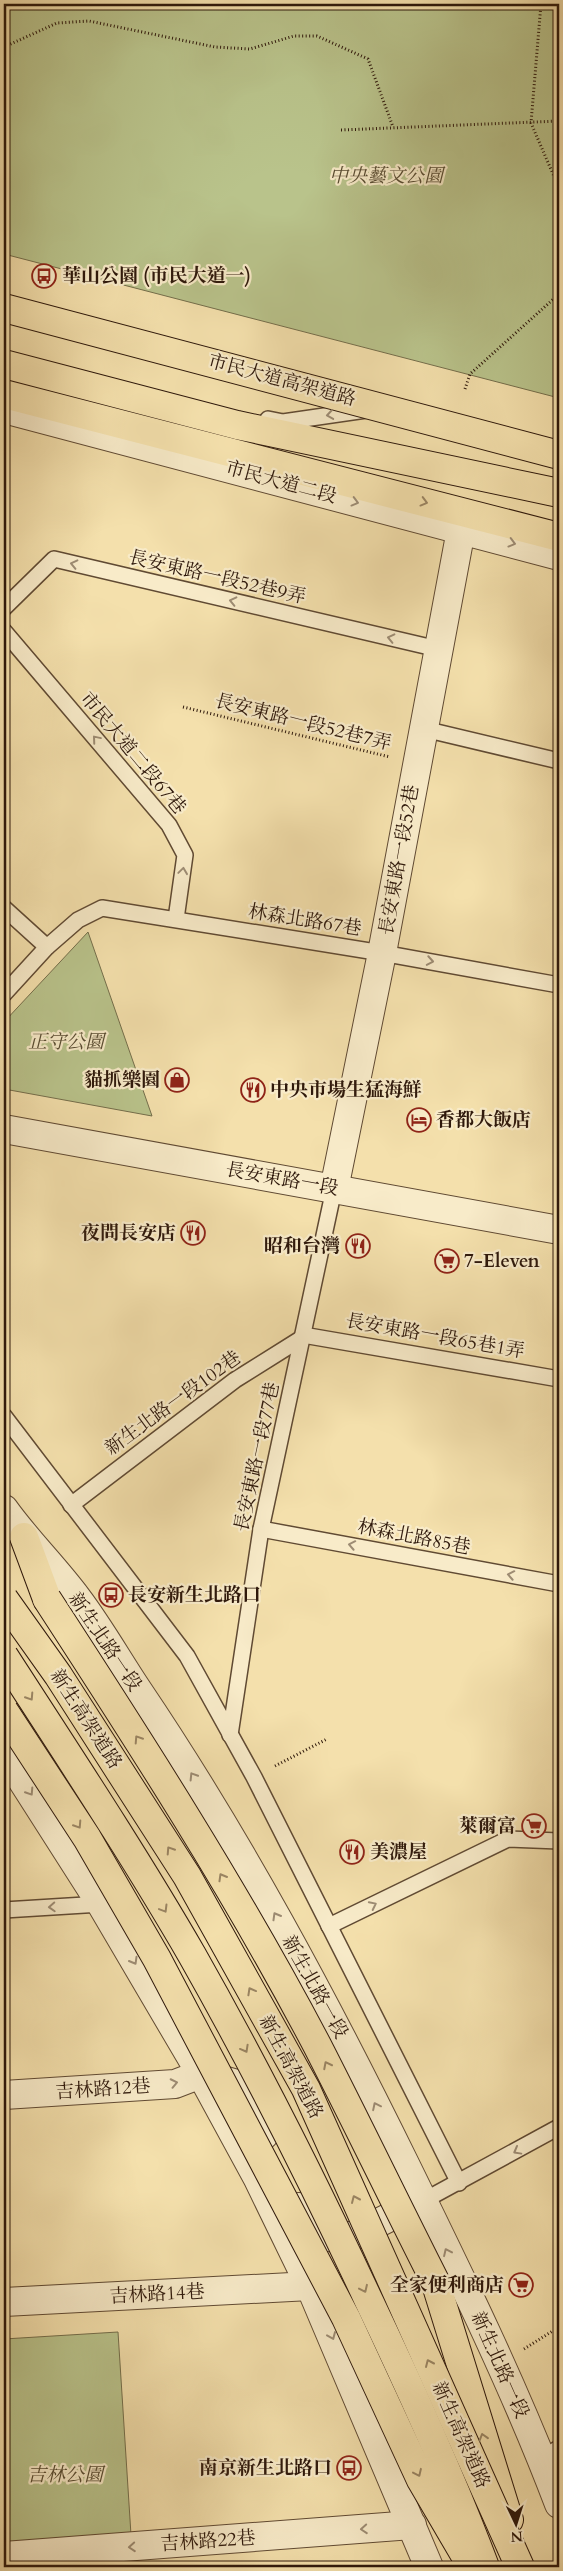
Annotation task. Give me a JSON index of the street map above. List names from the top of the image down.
{
  "streets": {
    "highway": ["市民大道高架道路", "新生高架道路"],
    "street": [
      "市民大道二段",
      "長安東路一段52巷",
      "長安東路一段",
      "新生北路一段",
      "吉林路12巷",
      "吉林路14巷",
      "吉林路22巷"
    ],
    "lane": [
      "長安東路一段52巷9弄",
      "市民大道二段67巷",
      "林森北路67巷",
      "長安東路一段65巷1弄",
      "新生北路一段102巷",
      "長安東路一段77巷",
      "林森北路85巷"
    ],
    "path": ["長安東路一段52巷7弄"]
  },
  "crossings": [
    ["市民大道二段", "長安東路一段52巷"],
    ["長安東路一段52巷9弄", "長安東路一段52巷"],
    ["長安東路一段52巷7弄", "長安東路一段52巷"],
    ["市民大道二段67巷", "林森北路67巷"],
    ["長安東路一段52巷", "林森北路67巷"],
    ["長安東路一段52巷", "長安東路一段"],
    ["長安東路一段52巷", "長安東路一段77巷"],
    ["長安東路一段", "長安東路一段77巷"],
    ["長安東路一段65巷1弄", "新生北路一段102巷"],
    ["長安東路一段65巷1弄", "長安東路一段77巷"],
    ["新生北路一段102巷", "長安東路一段77巷"],
    ["長安東路一段77巷", "林森北路85巷"]
  ],
  "one_way": [
    "長安東路一段52巷9弄",
    "市民大道二段67巷",
    "林森北路85巷",
    "吉林路12巷",
    "吉林路22巷"
  ],
  "parks": ["中央藝文公園", "正守公園", "吉林公園"],
  "places": {
    "bus stop": ["華山公園 (市民大道一)", "長安新生北路口", "南京新生北路口"],
    "shop": ["貓抓樂園"],
    "restaurant": [
      "中央市場生猛海鮮",
      "夜問長安店",
      "昭和台灣",
      "美濃屋"
    ],
    "hotel": ["香都大飯店"],
    "supermarket": ["7-Eleven", "萊爾富", "全家便利商店"]
  },
  "north": "bottom"
}
